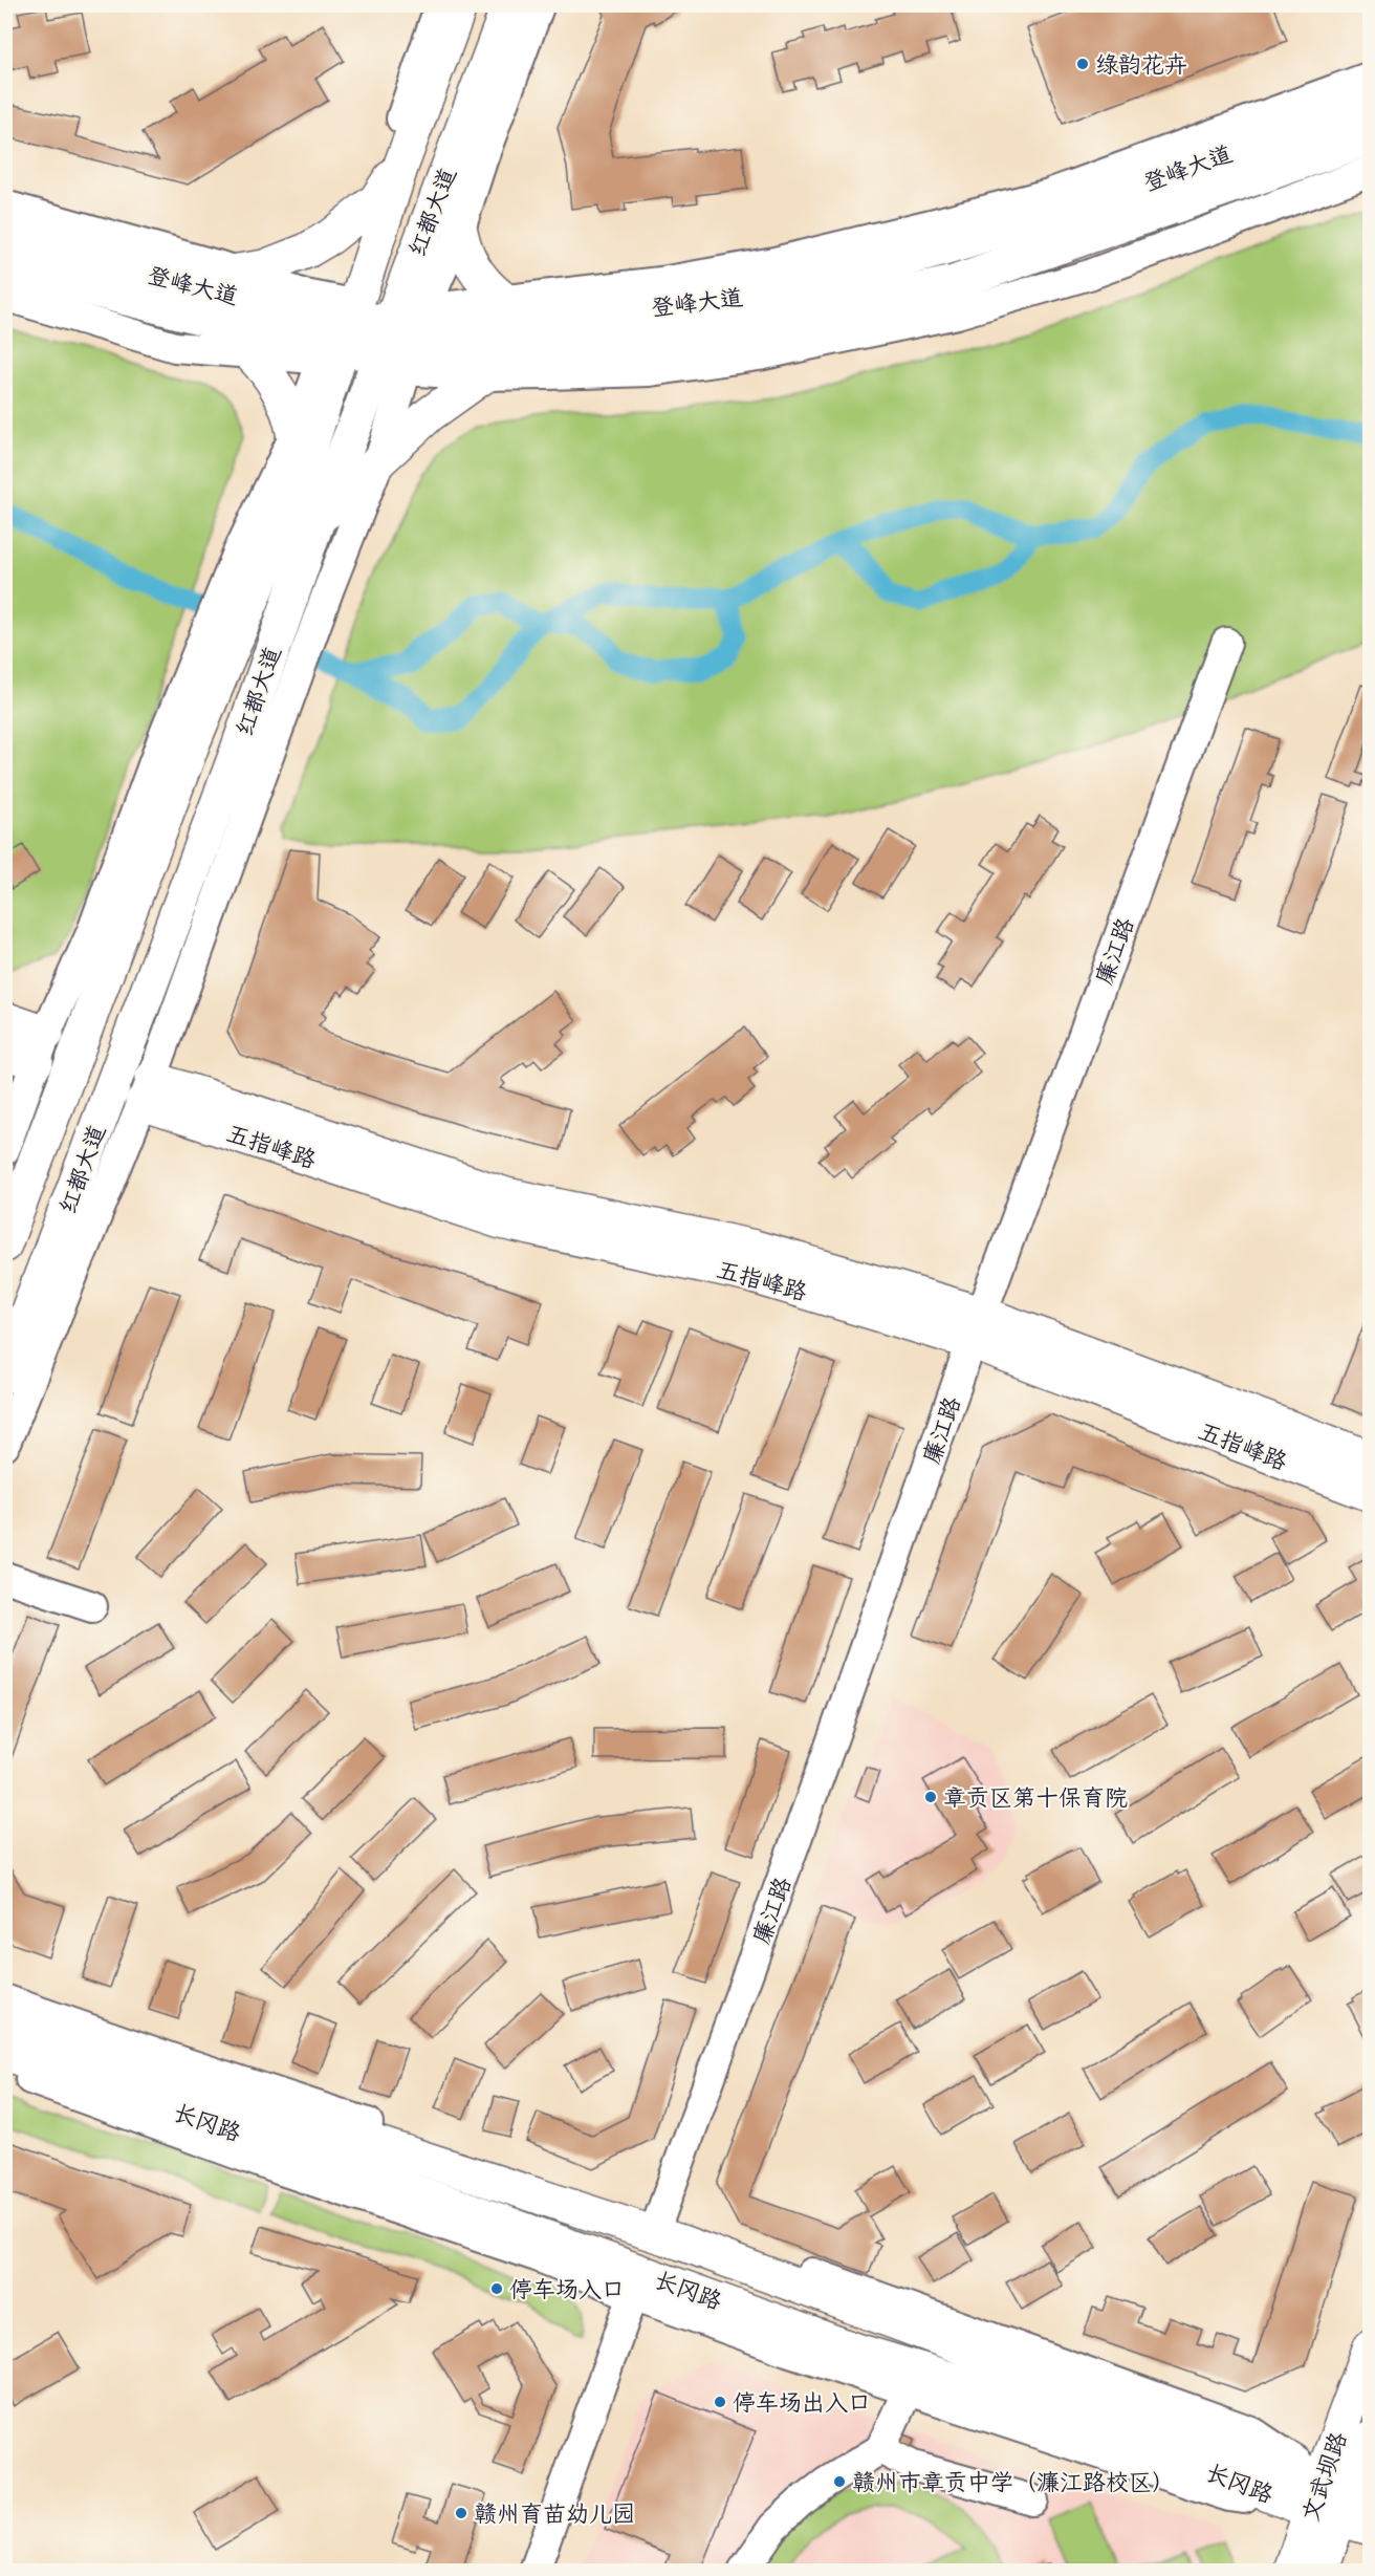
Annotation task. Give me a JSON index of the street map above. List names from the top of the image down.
{
  "streets": {
    "main road": [
      "登峰大道",
      "红都大道",
      "五指峰路",
      "长冈路",
      "文武坝路"
    ],
    "street": ["廉江路"]
  },
  "crossings": [
    ["登峰大道", "红都大道"],
    ["廉江路", "五指峰路"],
    ["长冈路", "文武坝路"]
  ],
  "places": [
    "绿韵花卉",
    "章贡区第十保育院",
    "停车场入口",
    "停车场出入口",
    "赣州市章贡中学（濂江路校区）",
    "赣州育苗幼儿园"
  ]
}
